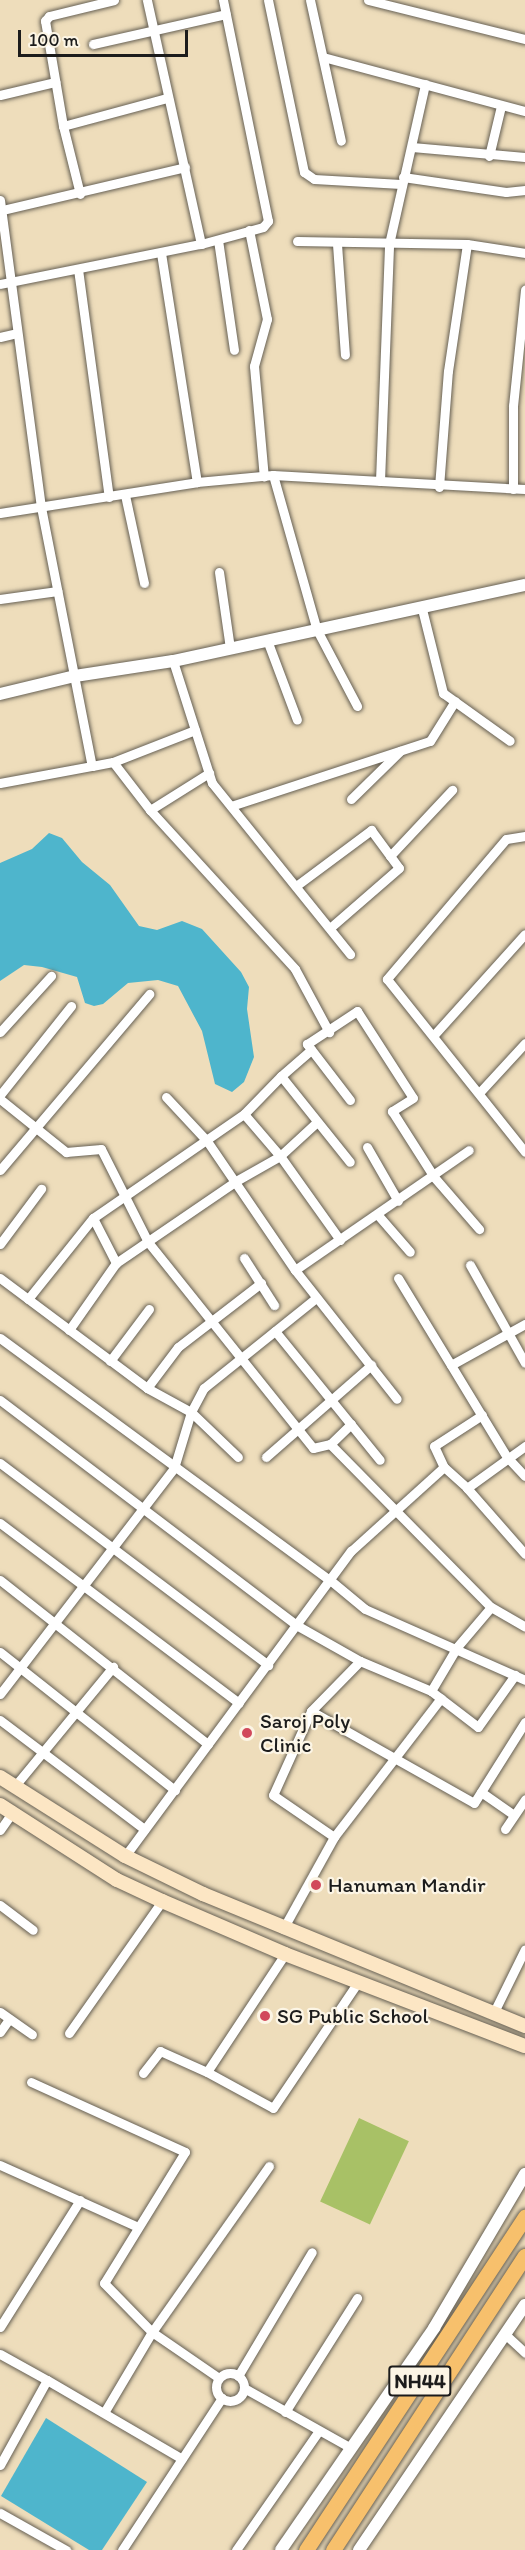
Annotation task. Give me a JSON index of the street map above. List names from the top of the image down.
{
  "streets": {
    "highway": ["NH44"]
  },
  "places": ["Saroj Poly Clinic", "Hanuman Mandir", "SG Public School"],
  "scale_bar": "100 m"
}
